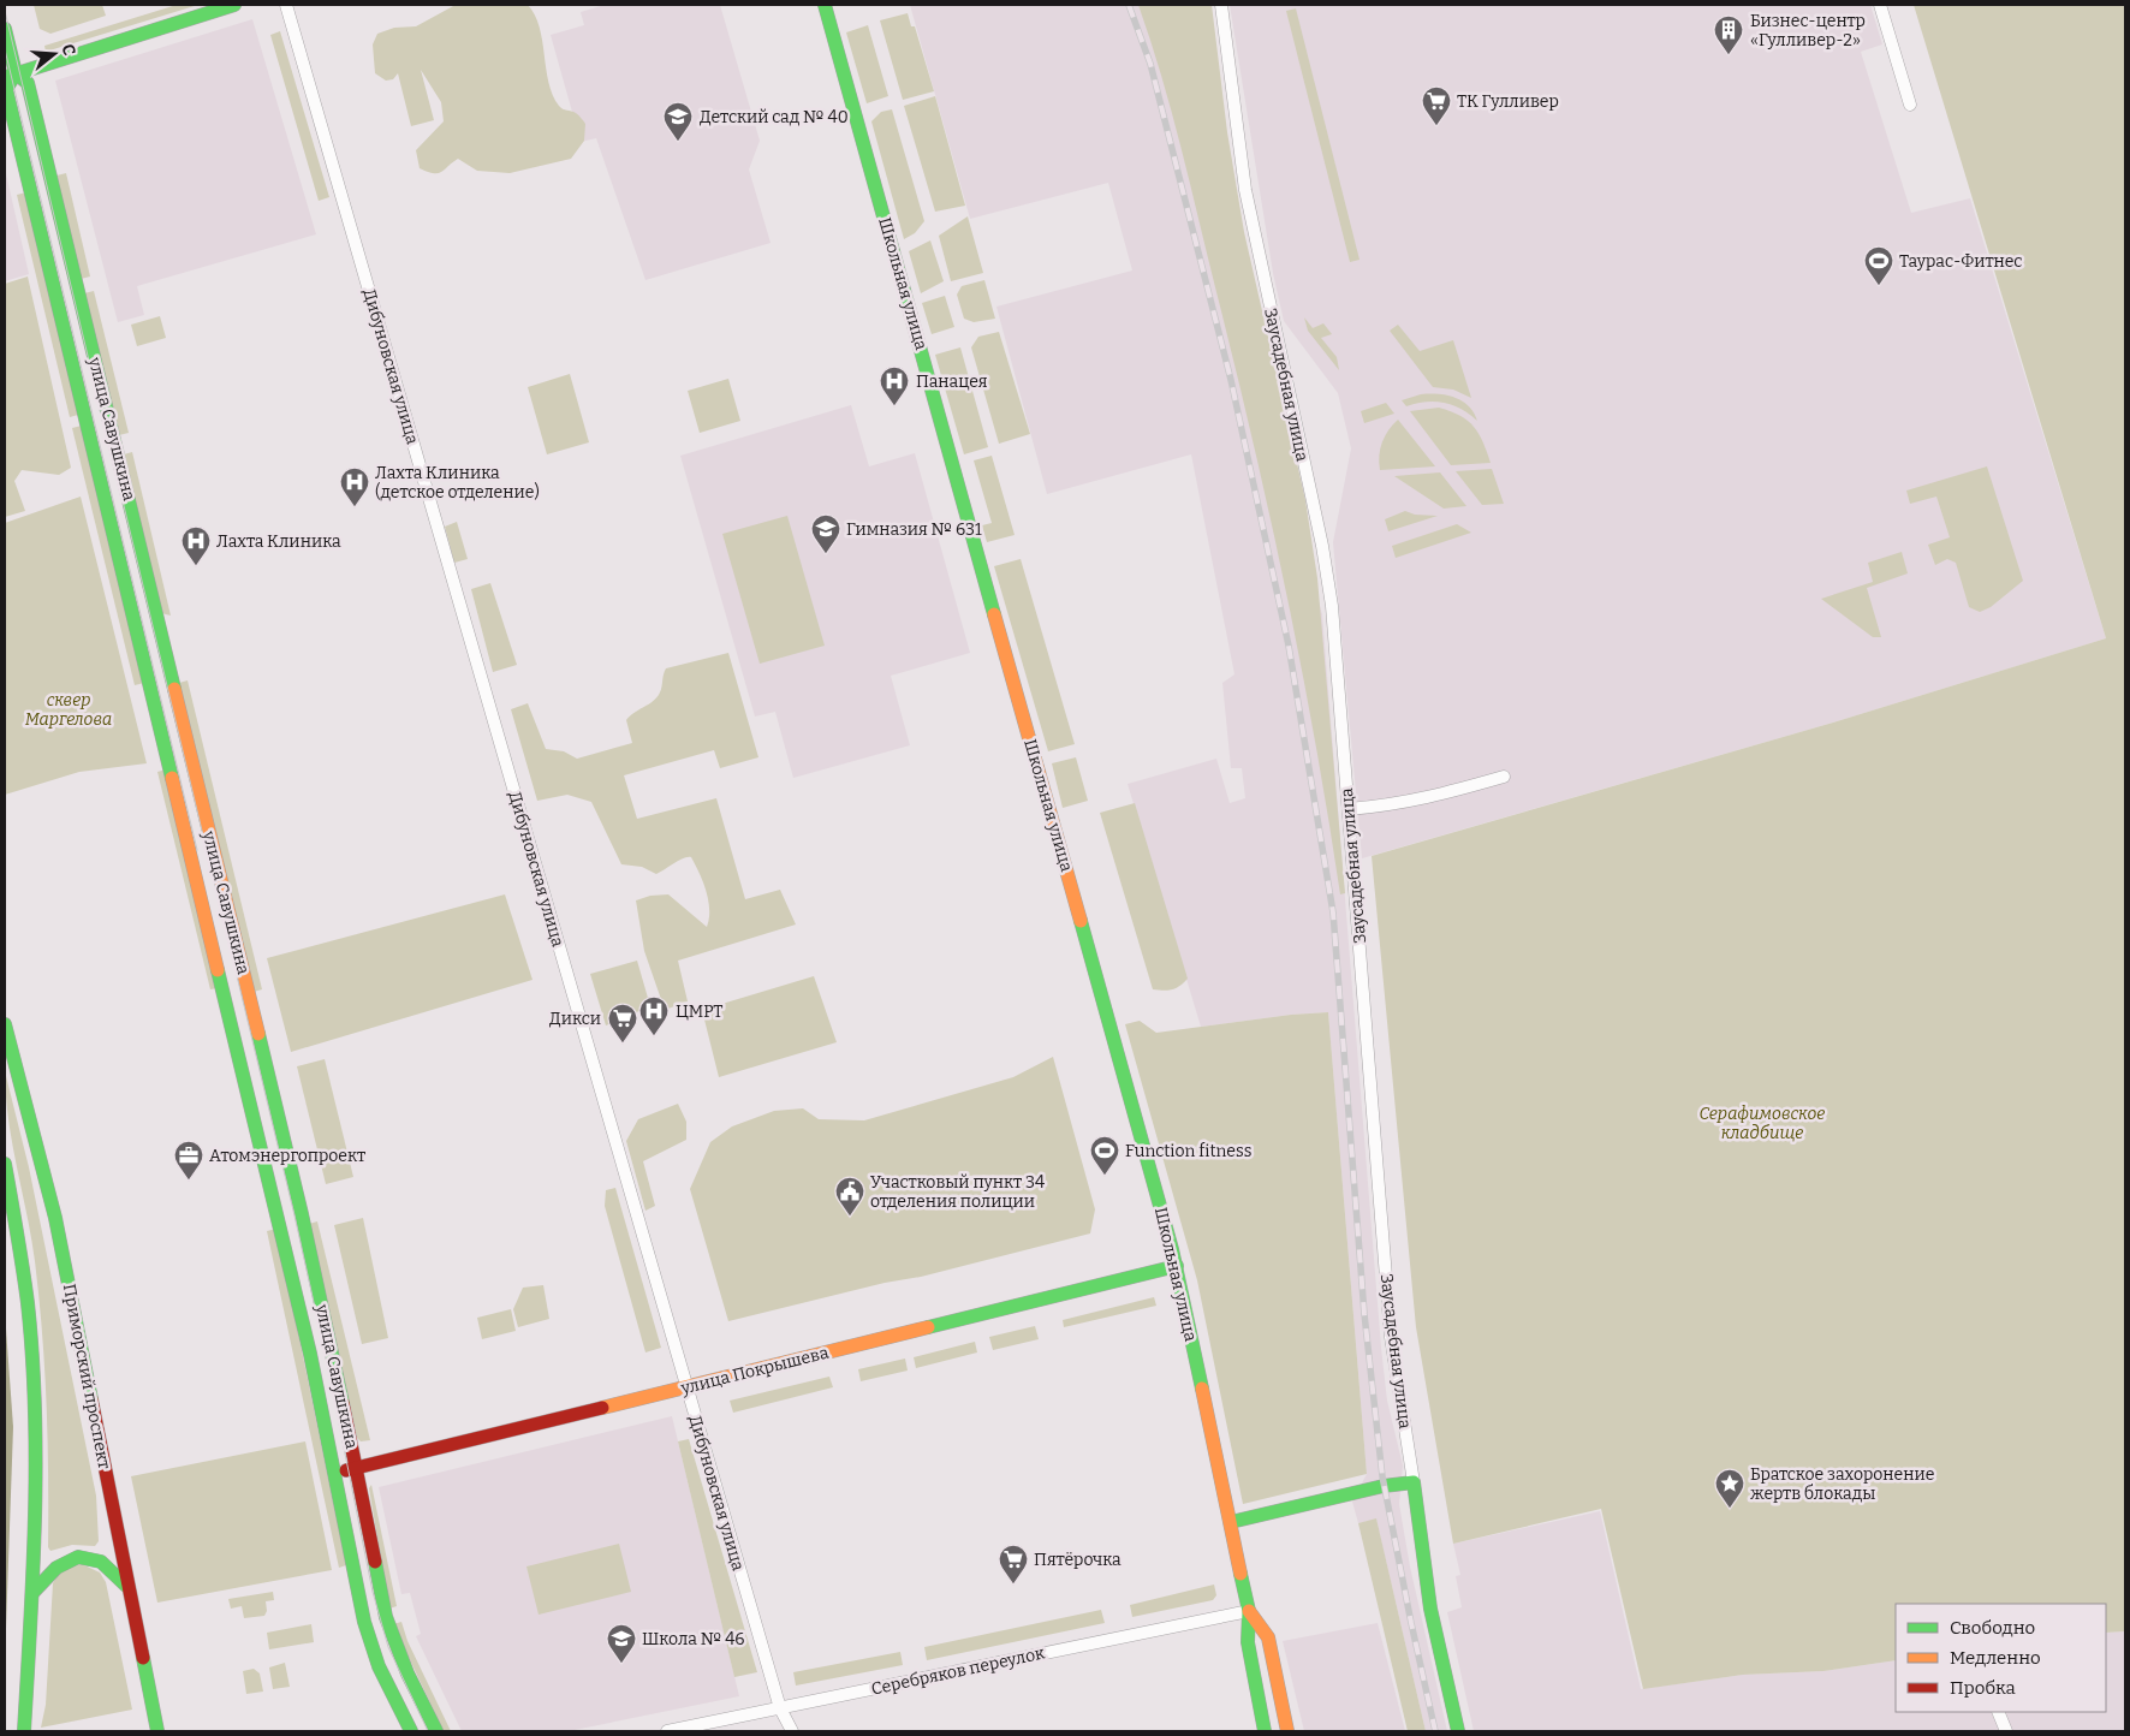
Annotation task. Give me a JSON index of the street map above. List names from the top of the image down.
{
  "streets": {
    "main road": [
      "Школьная улица",
      "Заусадебная улица",
      "улица Савушкина",
      "улица Покрышева",
      "Приморский проспект"
    ],
    "street": ["Дибуновская улица", "Серебряков переулок"]
  },
  "crossings": [
    ["Школьная улица", "улица Покрышева"],
    ["Школьная улица", "Серебряков переулок"],
    ["Дибуновская улица", "улица Покрышева"],
    ["Дибуновская улица", "Серебряков переулок"],
    ["улица Савушкина", "улица Покрышева"]
  ],
  "parks": ["сквер Маргелова", "Серафимовское кладбище"],
  "places": {
    "building": ["Бизнес-центр «Гулливер-2»"],
    "supermarket": ["ТК Гулливер", "Дикси", "Пятёрочка"],
    "school or university": ["Детский сад № 40", "Гимназия № 631", "Школа № 46"],
    "sports": ["Таурас-Фитнес", "Function fitness"],
    "hospital": [
      "Панацея",
      "Лахта Клиника (детское отделение)",
      "Лахта Клиника",
      "ЦМРТ"
    ],
    "office": ["Атомэнергопроект"],
    "public building": ["Участковый пункт 34 отделения полиции"],
    "place": ["Братское захоронение жертв блокады"]
  },
  "legend": ["Свободно", "Медленно", "Пробка"],
  "north": "right"
}
